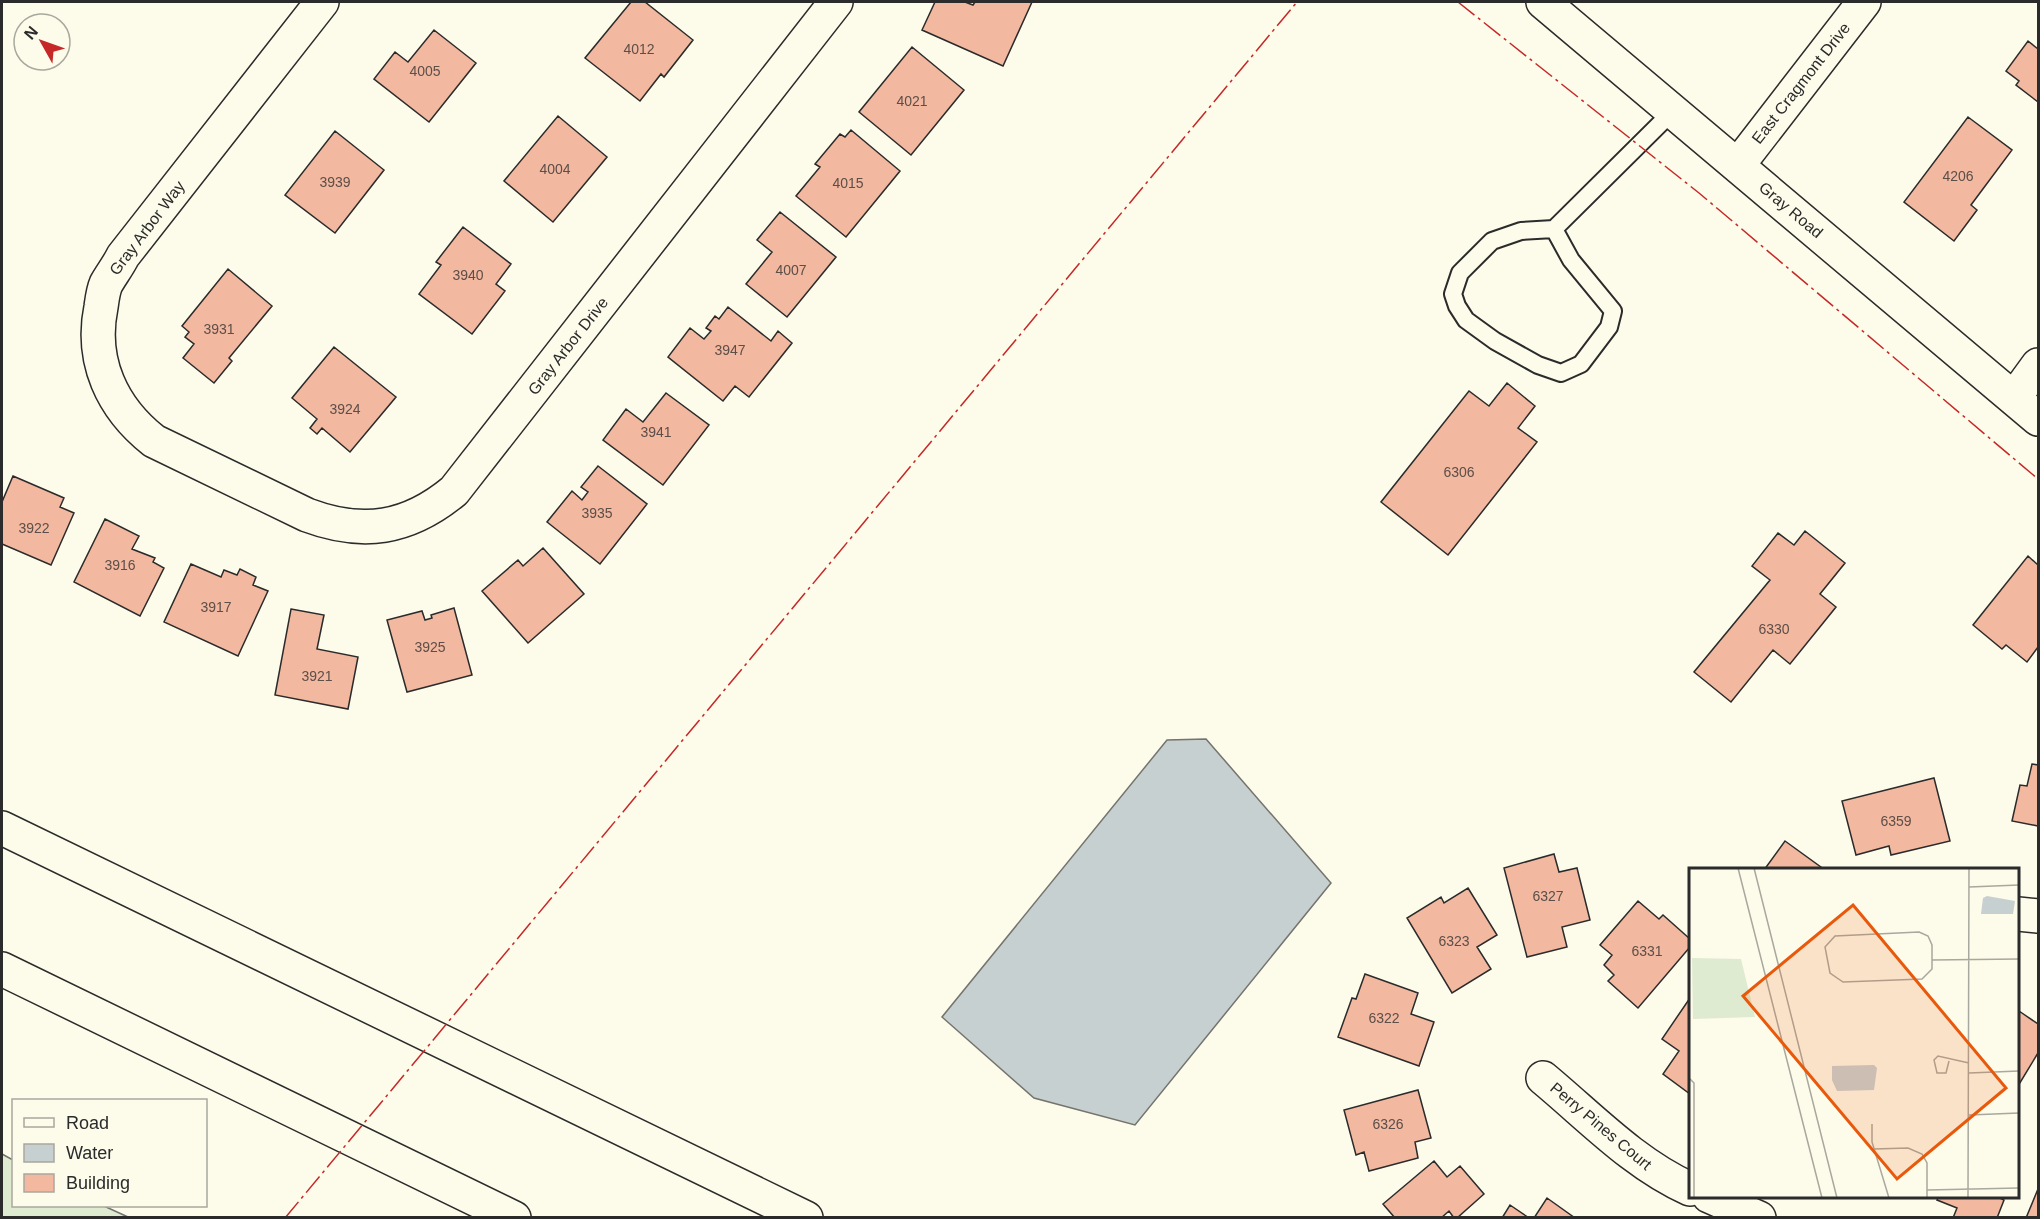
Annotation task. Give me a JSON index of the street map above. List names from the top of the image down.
{
  "streets": {
    "main road": [
      "East Cragmont Drive",
      "Gray Road",
      "Gray Arbor Way",
      "Gray Arbor Drive",
      "Perry Pines Court"
    ]
  },
  "crossings": [
    ["East Cragmont Drive", "Gray Road"],
    ["Gray Arbor Way", "Gray Arbor Drive"]
  ],
  "house_numbers": [
    "4012",
    "4005",
    "4021",
    "4004",
    "4206",
    "3939",
    "4015",
    "4007",
    "3940",
    "3931",
    "3947",
    "3924",
    "3941",
    "6306",
    "3935",
    "3922",
    "3916",
    "3917",
    "6330",
    "3925",
    "3921",
    "6359",
    "6327",
    "6323",
    "6331",
    "6322",
    "6326"
  ],
  "legend": ["Road", "Water", "Building"],
  "north": "top left"
}
